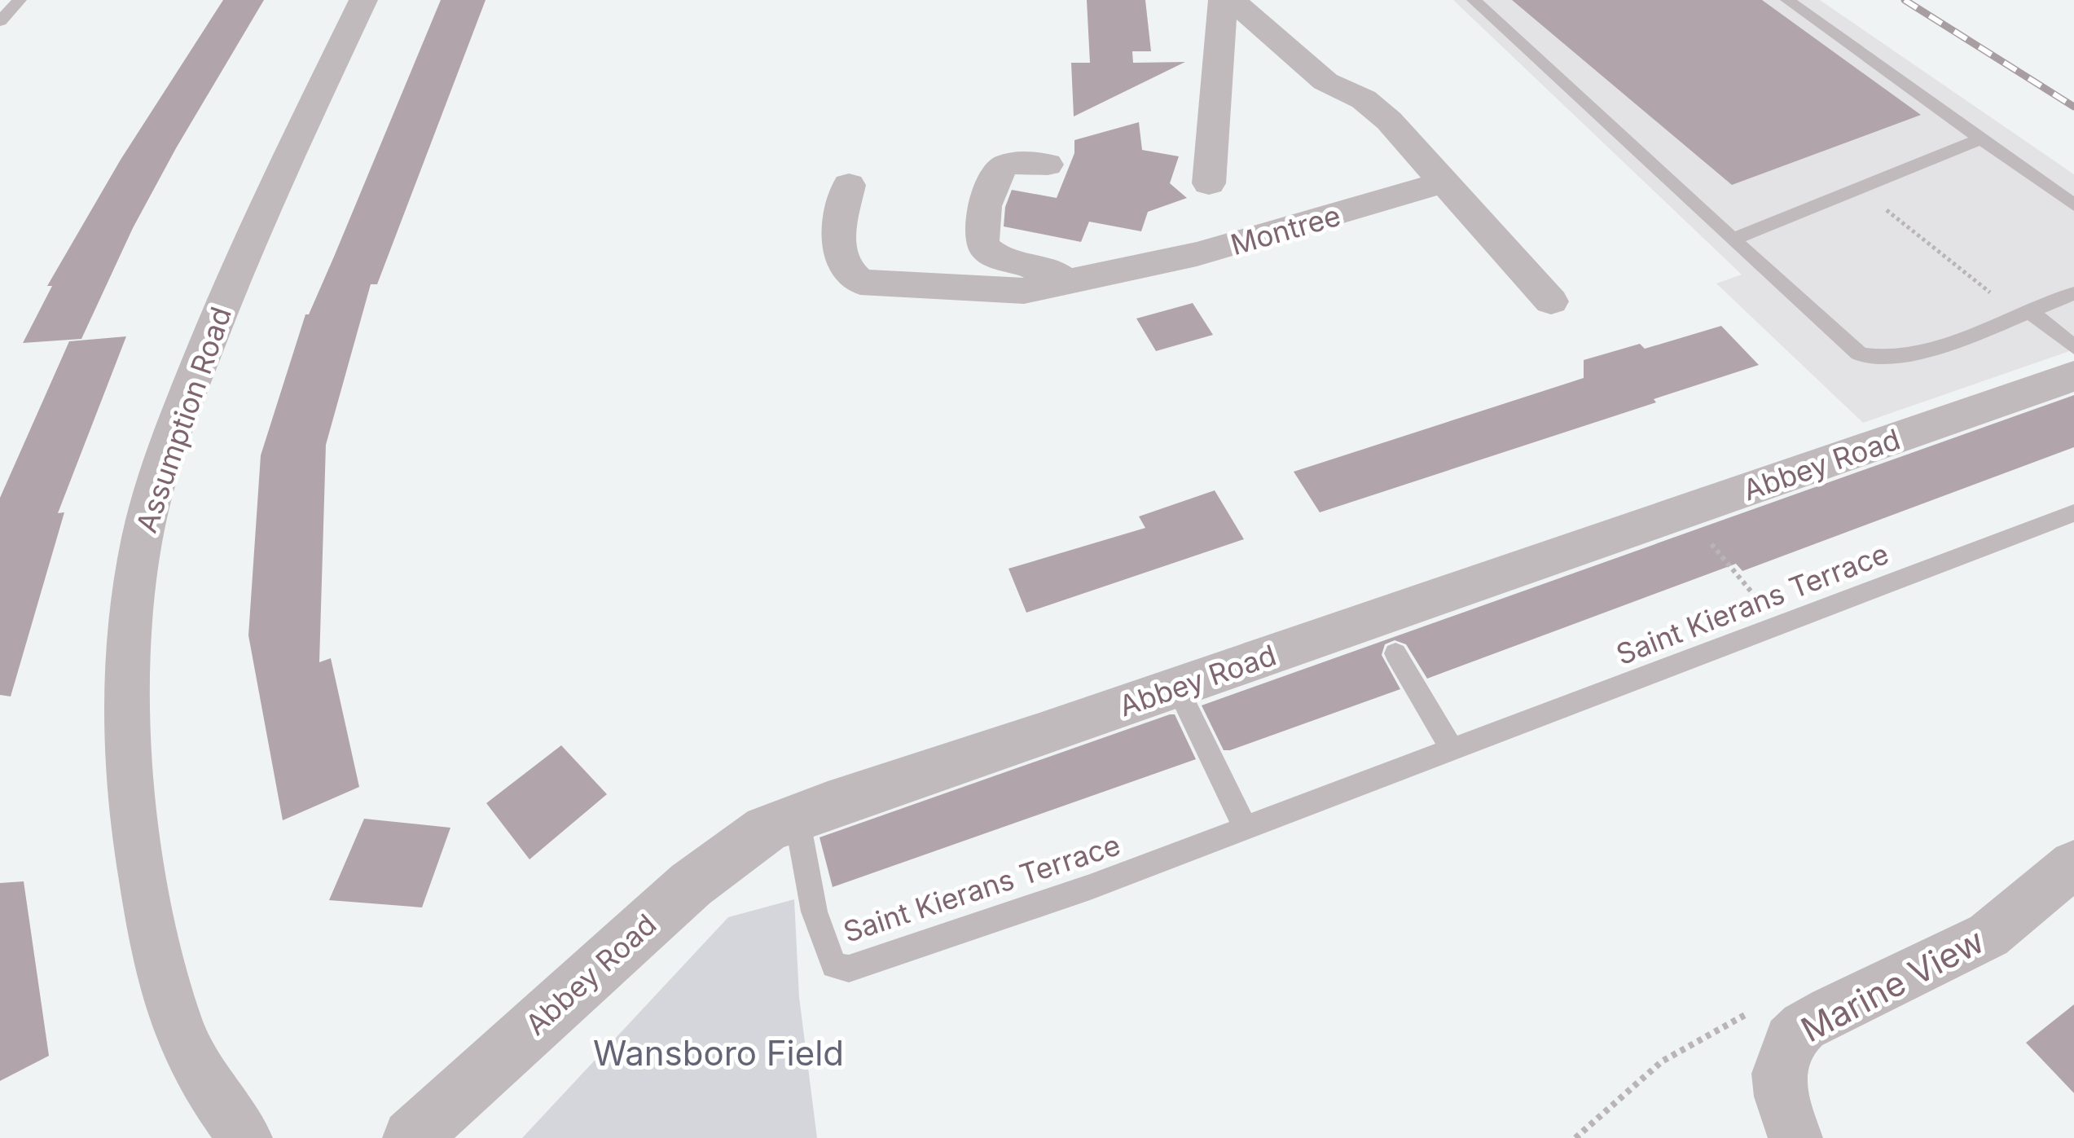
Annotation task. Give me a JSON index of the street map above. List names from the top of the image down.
{
  "streets": {
    "street": [
      "Montree",
      "Assumption Road",
      "Abbey Road",
      "Marine View"
    ],
    "lane": ["Saint Kierans Terrace"]
  },
  "crossings": [
    ["Abbey Road", "Saint Kierans Terrace"]
  ],
  "parks": ["Wansboro Field"]
}
